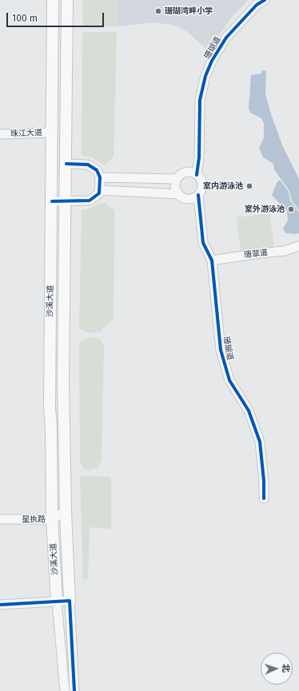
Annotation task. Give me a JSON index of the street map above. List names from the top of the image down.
{
  "streets": {
    "main road": ["沙溪大道"],
    "street": [
      "珊瑚道",
      "珠江大道",
      "珊翠道",
      "星执路"
    ]
  },
  "crossings": [
    ["珊瑚道", "珊翠道"],
    ["珠江大道", "沙溪大道"],
    ["沙溪大道", "星执路"]
  ],
  "places": ["珊瑚湾畔小学", "室内游泳池", "室外游泳池"],
  "scale_bar": "100 m",
  "north": "right"
}
